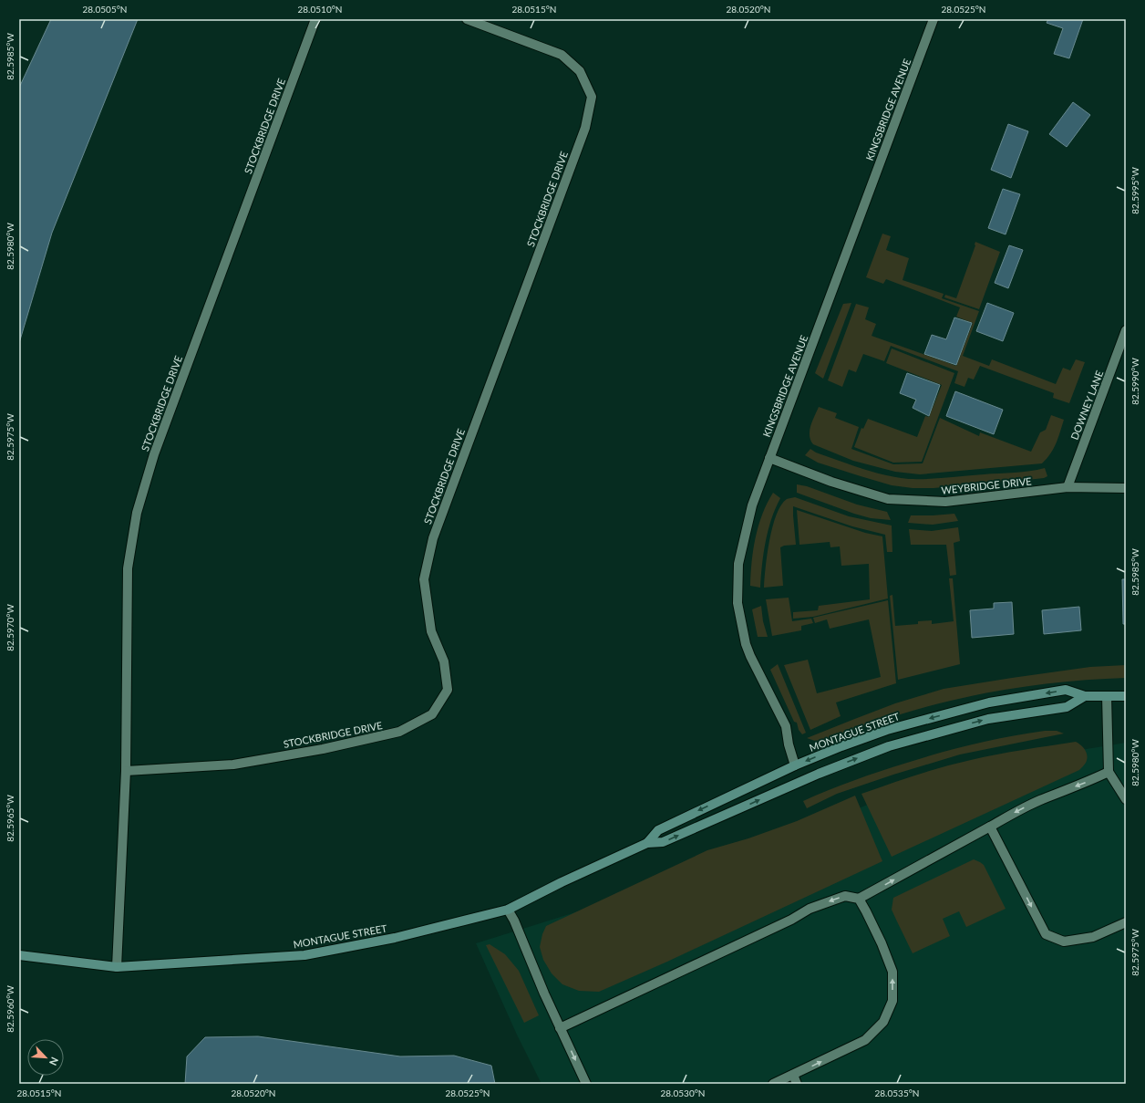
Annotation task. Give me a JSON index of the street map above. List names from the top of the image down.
{
  "streets": {
    "street": [
      "KINGSBRIDGE AVENUE",
      "STOCKBRIDGE DRIVE",
      "DOWNEY LANE",
      "WEYBRIDGE DRIVE",
      "MONTAGUE STREET"
    ]
  },
  "crossings": [
    ["KINGSBRIDGE AVENUE", "WEYBRIDGE DRIVE"],
    ["KINGSBRIDGE AVENUE", "MONTAGUE STREET"],
    ["STOCKBRIDGE DRIVE", "MONTAGUE STREET"],
    ["DOWNEY LANE", "WEYBRIDGE DRIVE"]
  ],
  "north": "bottom right",
  "coordinates": [
    "28.0505°N",
    "28.0510°N",
    "28.0515°N",
    "28.0520°N",
    "28.0525°N",
    "82.5985°W",
    "82.5995°W",
    "82.5980°W",
    "82.5990°W",
    "82.5975°W",
    "82.5970°W",
    "82.5965°W",
    "82.5960°W",
    "28.0530°N",
    "28.0535°N"
  ]
}
